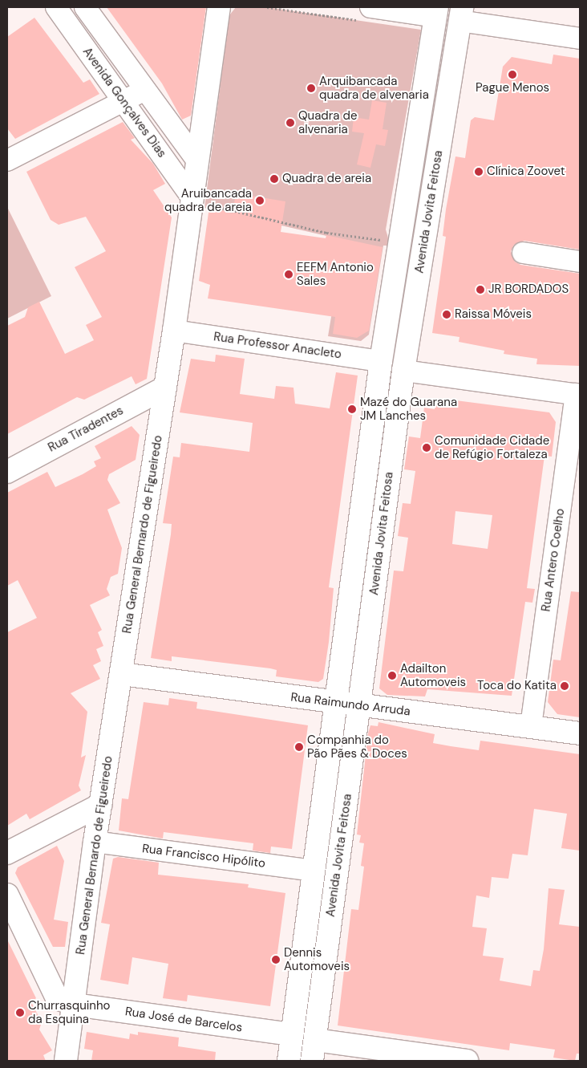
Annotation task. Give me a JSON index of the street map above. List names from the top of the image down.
{
  "streets": {
    "street": [
      "Avenida Gonçalves Dias",
      "Avenida Jovita Feitosa",
      "Rua Professor Anacleto",
      "Rua Tiradentes",
      "Rua General Bernardo de Figueiredo",
      "Rua Antero Coelho",
      "Rua Raimundo Arruda",
      "Rua Francisco Hipólito",
      "Rua José de Barcelos"
    ]
  },
  "crossings": [
    ["Avenida Gonçalves Dias", "Rua General Bernardo de Figueiredo"],
    ["Avenida Jovita Feitosa", "Rua Professor Anacleto"],
    ["Avenida Jovita Feitosa", "Rua Raimundo Arruda"],
    ["Avenida Jovita Feitosa", "Rua Francisco Hipólito"],
    ["Avenida Jovita Feitosa", "Rua José de Barcelos"],
    ["Rua Professor Anacleto", "Rua General Bernardo de Figueiredo"],
    ["Rua Tiradentes", "Rua General Bernardo de Figueiredo"],
    ["Rua General Bernardo de Figueiredo", "Rua Raimundo Arruda"],
    ["Rua General Bernardo de Figueiredo", "Rua Francisco Hipólito"],
    ["Rua General Bernardo de Figueiredo", "Rua José de Barcelos"],
    ["Rua Antero Coelho", "Rua Raimundo Arruda"]
  ],
  "places": [
    "Pague Menos",
    "Arquibancada quadra de alvenaria",
    "Quadra de alvenaria",
    "Clínica Zoovet",
    "Quadra de areia",
    "Aruibancada quadra de areia",
    "EEFM Antonio Sales",
    "JR BORDADOS",
    "Raissa Móveis",
    "Mazé do Guarana JM Lanches",
    "Comunidade Cidade de Refúgio Fortaleza",
    "Adailton Automoveis",
    "Toca do Katita",
    "Companhia do Pão Pães & Doces",
    "Dennis Automoveis",
    "Churrasquinho da Esquina"
  ]
}
